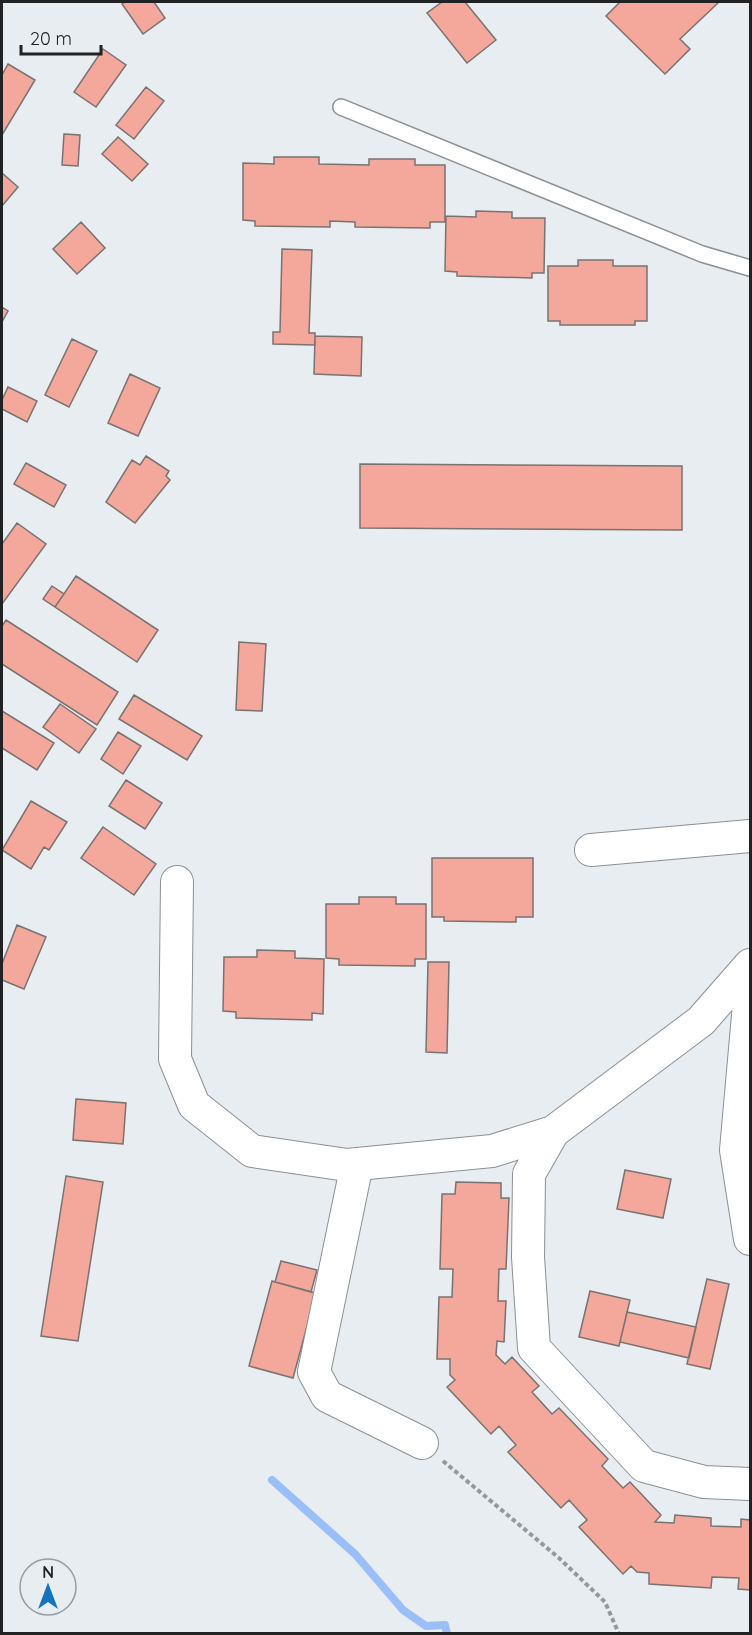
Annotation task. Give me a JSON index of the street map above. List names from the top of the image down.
{
  "scale_bar": "20 m",
  "north": "top"
}
